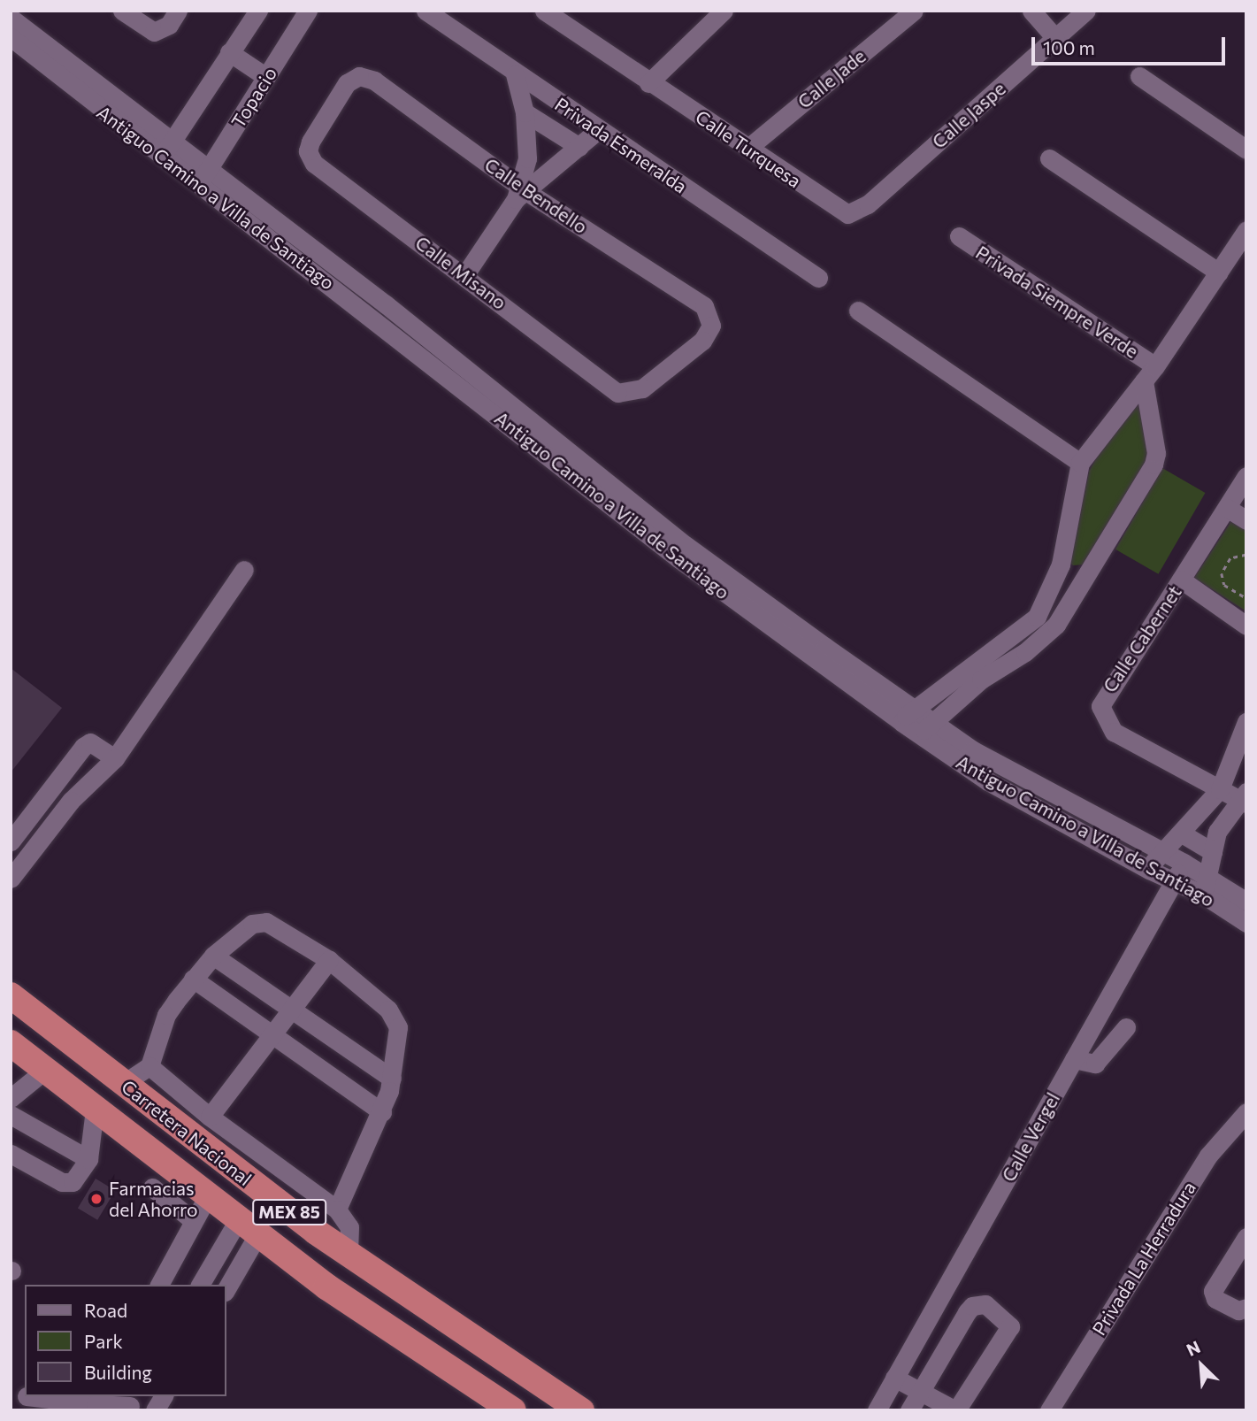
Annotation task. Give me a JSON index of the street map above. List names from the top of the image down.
{
  "streets": {
    "highway": ["Carretera Nacional", "MEX 85"],
    "street": [
      "Calle Jade",
      "Topacio",
      "Calle Jaspe",
      "Privada Esmeralda",
      "Calle Turquesa",
      "Calle Bendello",
      "Antiguo Camino a Villa de Santiago",
      "Calle Misano",
      "Privada Siempre Verde",
      "Calle Cabernet",
      "Calle Vergel",
      "Privada La Herradura"
    ]
  },
  "crossings": [
    ["Calle Jade", "Calle Turquesa"],
    ["Topacio", "Antiguo Camino a Villa de Santiago"],
    ["Calle Jaspe", "Calle Turquesa"],
    ["Calle Bendello", "Calle Misano"],
    ["Antiguo Camino a Villa de Santiago", "Calle Vergel"]
  ],
  "places": ["Farmacias del Ahorro"],
  "legend": ["Road", "Park", "Building"],
  "scale_bar": "100 m",
  "north": "top left"
}
